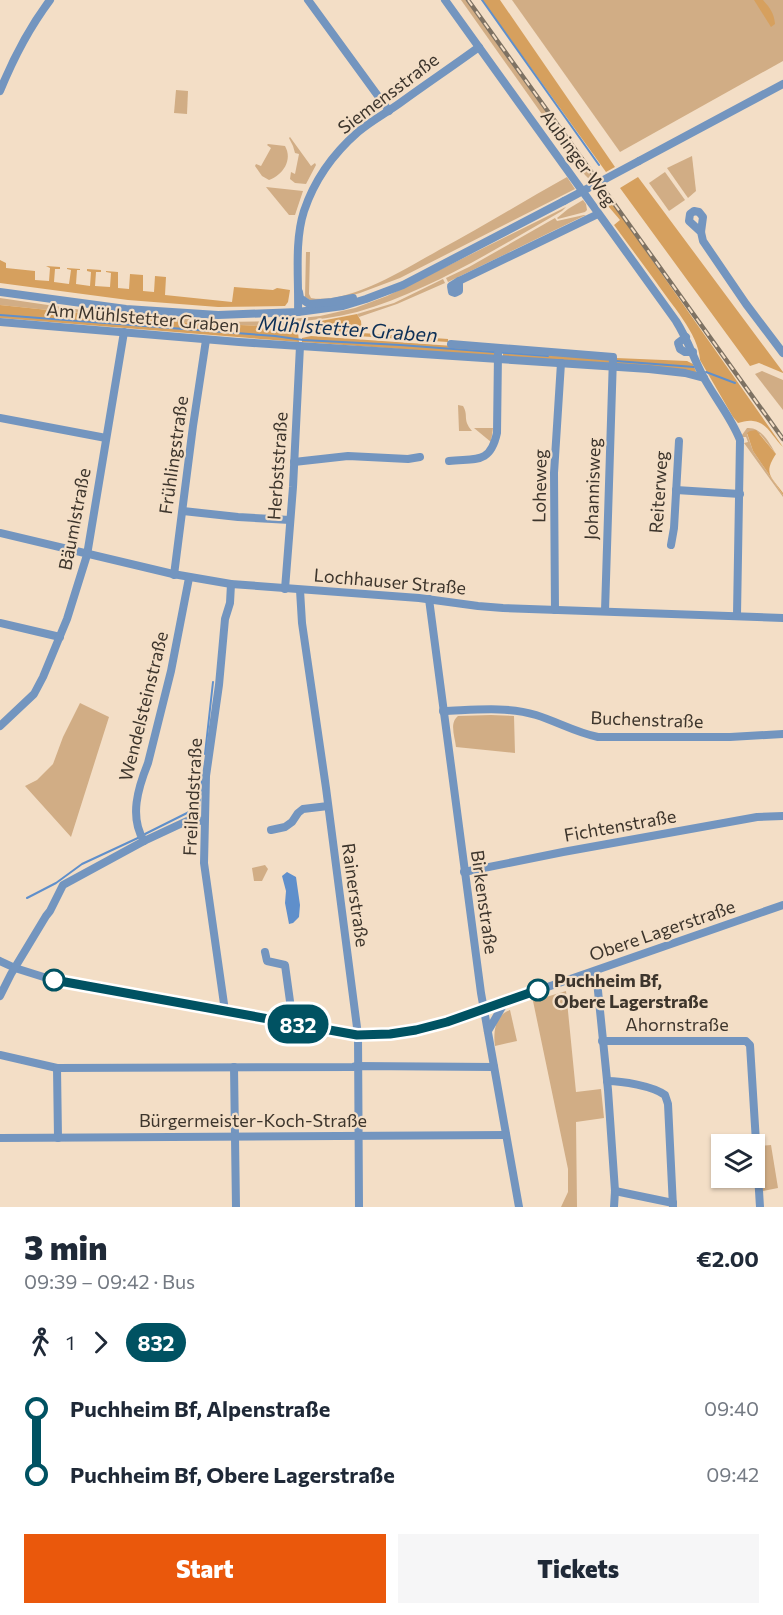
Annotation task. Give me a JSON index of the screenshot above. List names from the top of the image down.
{
  "streets": {
    "street": [
      "Siemensstraße",
      "Aubinger Weg",
      "Am Mühlstetter Graben",
      "Frühlingstraße",
      "Herbststraße",
      "Loheweg",
      "Johannisweg",
      "Reiterweg",
      "Bäumlstraße",
      "Lochhauser Straße",
      "Wendelsteinstraße",
      "Buchenstraße",
      "Freilandstraße",
      "Fichtenstraße",
      "Rainerstraße",
      "Birkenstraße",
      "Obere Lagerstraße",
      "Ahornstraße",
      "Bürgermeister-Koch-Straße"
    ]
  },
  "crossings": [
    ["Siemensstraße", "Aubinger Weg"],
    ["Aubinger Weg", "Am Mühlstetter Graben"],
    ["Aubinger Weg", "Lochhauser Straße"],
    ["Am Mühlstetter Graben", "Frühlingstraße"],
    ["Am Mühlstetter Graben", "Herbststraße"],
    ["Am Mühlstetter Graben", "Loheweg"],
    ["Am Mühlstetter Graben", "Johannisweg"],
    ["Am Mühlstetter Graben", "Bäumlstraße"],
    ["Frühlingstraße", "Lochhauser Straße"],
    ["Herbststraße", "Lochhauser Straße"],
    ["Loheweg", "Lochhauser Straße"],
    ["Johannisweg", "Lochhauser Straße"],
    ["Bäumlstraße", "Lochhauser Straße"],
    ["Lochhauser Straße", "Wendelsteinstraße"],
    ["Lochhauser Straße", "Freilandstraße"],
    ["Lochhauser Straße", "Rainerstraße"],
    ["Lochhauser Straße", "Birkenstraße"],
    ["Buchenstraße", "Birkenstraße"],
    ["Freilandstraße", "Obere Lagerstraße"],
    ["Fichtenstraße", "Birkenstraße"],
    ["Rainerstraße", "Obere Lagerstraße"],
    ["Rainerstraße", "Bürgermeister-Koch-Straße"],
    ["Birkenstraße", "Obere Lagerstraße"],
    ["Birkenstraße", "Bürgermeister-Koch-Straße"]
  ],
  "water": ["Mühlstetter Graben"],
  "places": ["Puchheim Bf, Obere Lagerstraße"],
  "lines": ["bus line 832"],
  "page": {
    "on_map": "832",
    "heading": ["3 min", "09:39 – 09:42 · Bus", "€2.00"],
    "legs": ["1", "832"],
    "list": [
      {
        "name": "Puchheim Bf, Alpenstraße",
        "value": "09:40"
      },
      {
        "name": "Puchheim Bf, Obere Lagerstraße",
        "value": "09:42"
      }
    ],
    "buttons": ["Start", "Tickets"]
  }
}
